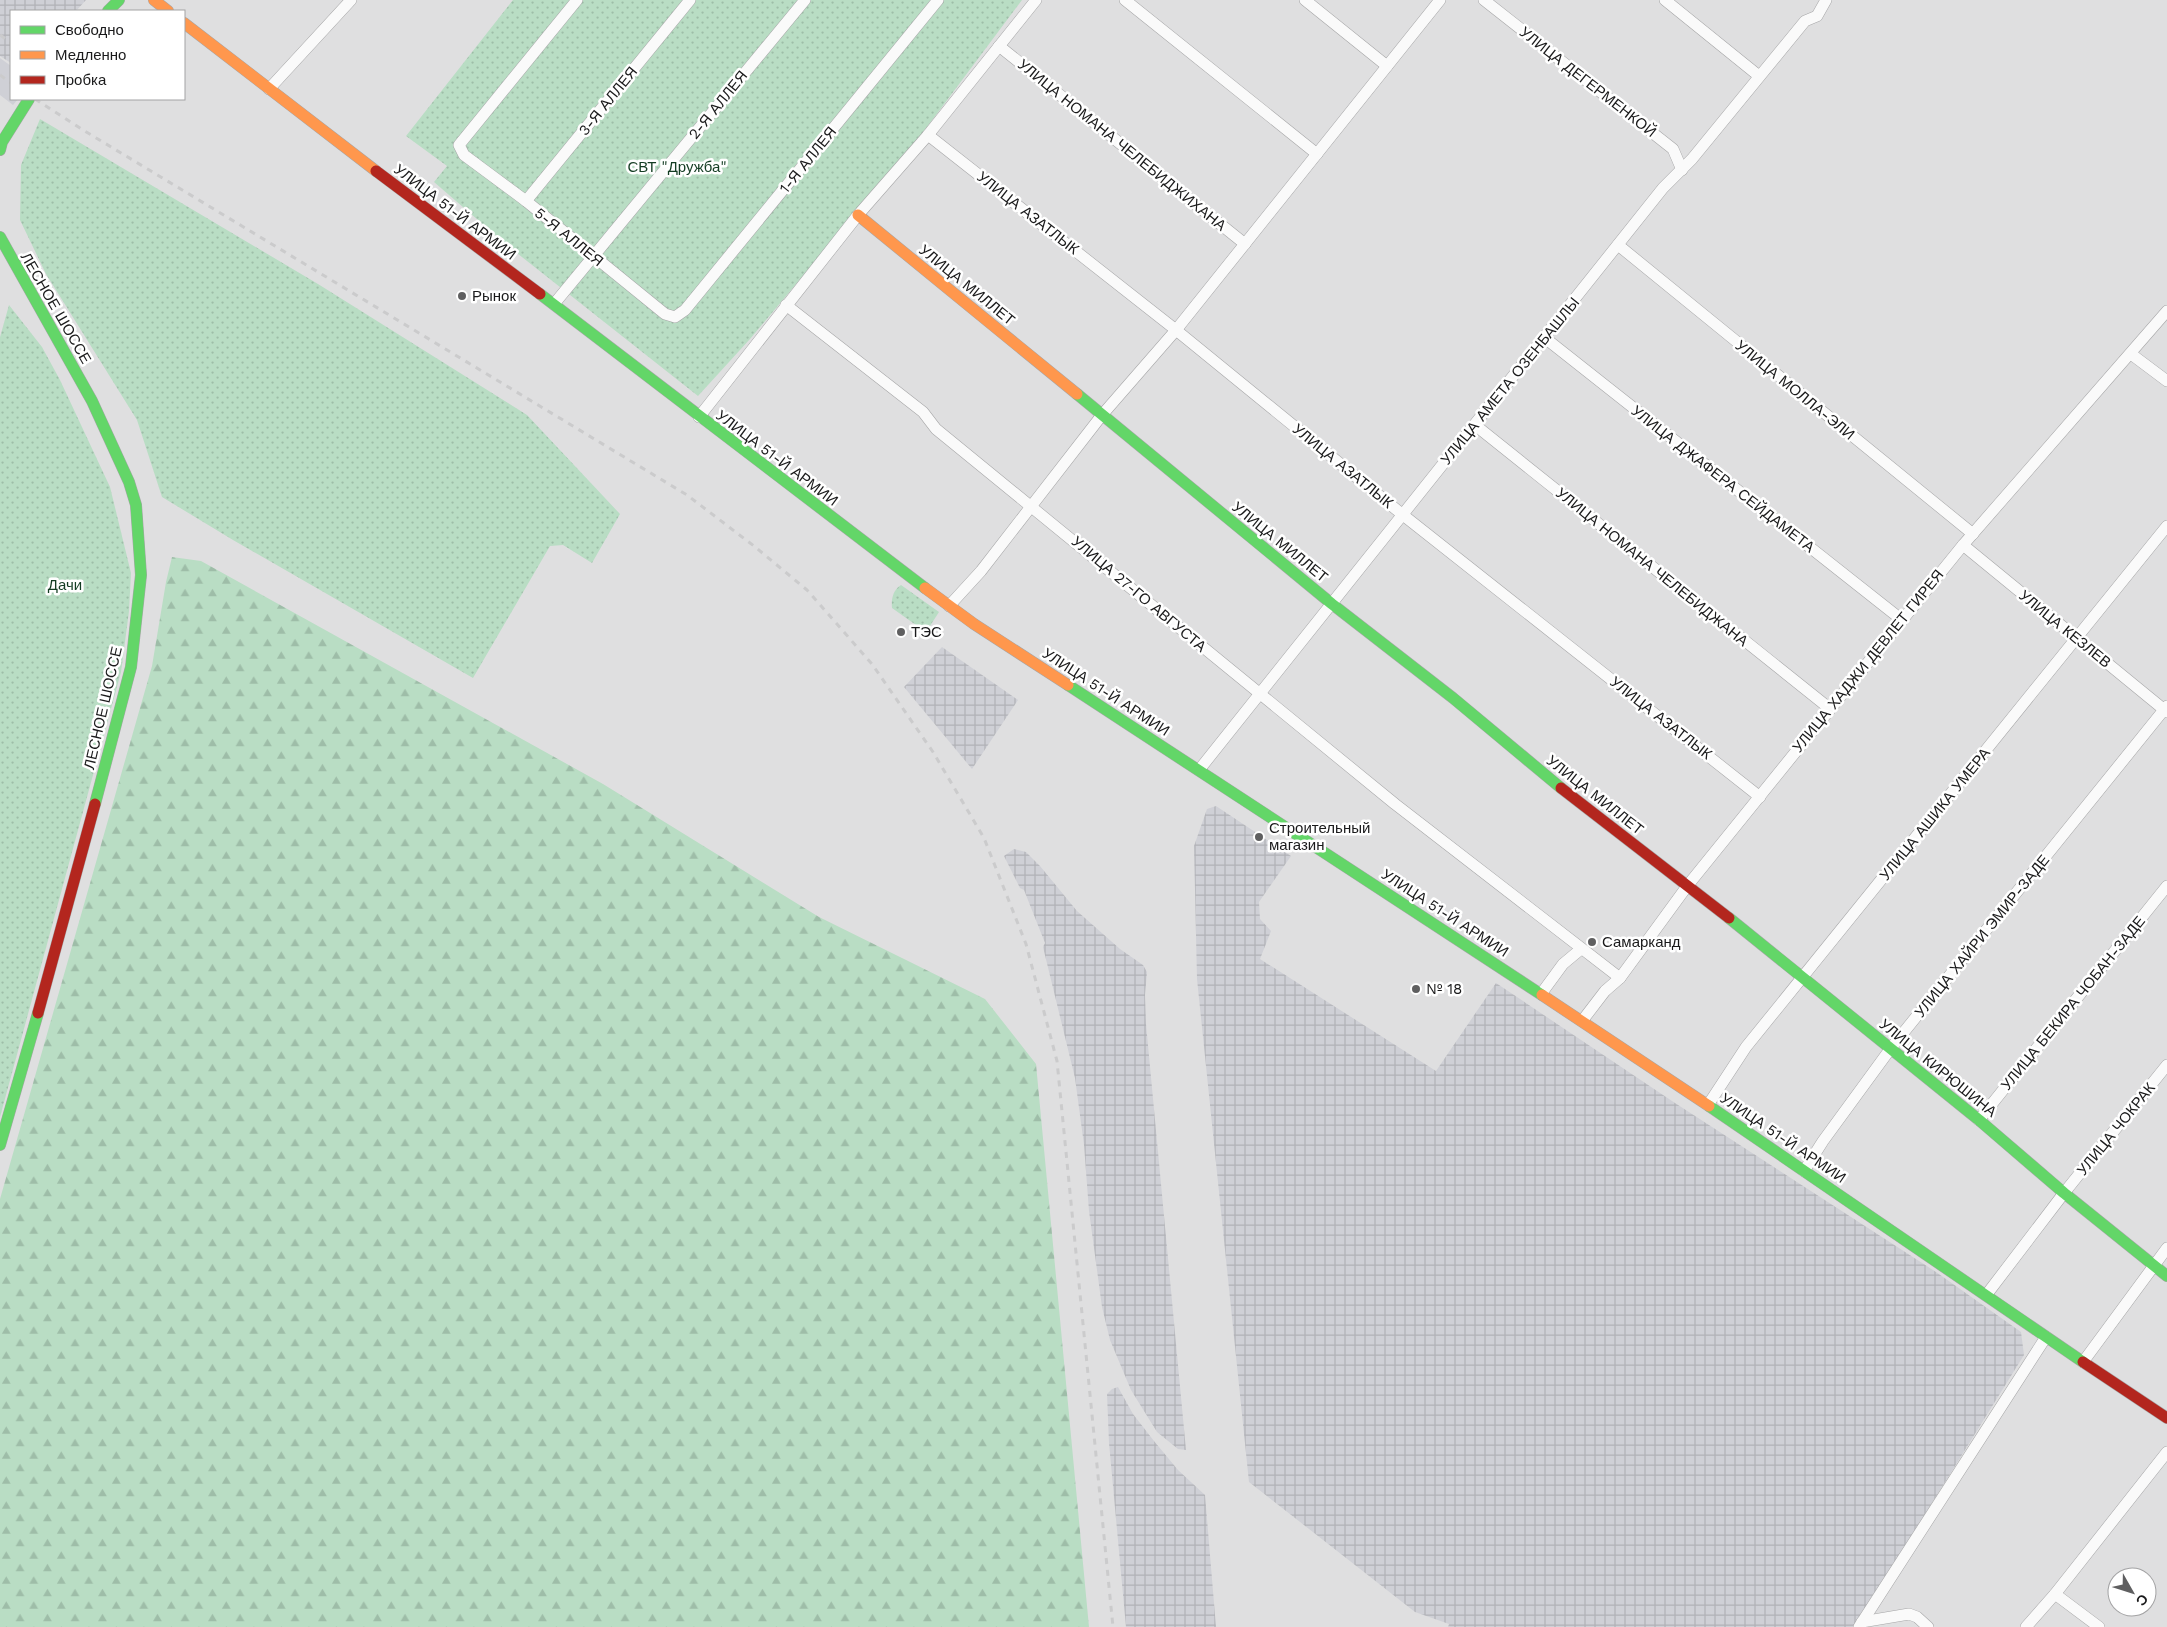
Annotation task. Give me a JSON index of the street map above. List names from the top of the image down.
{
  "streets": {
    "main road": [
      "УЛИЦА 51-Й АРМИИ",
      "УЛИЦА МИЛЛЕТ",
      "ЛЕСНОЕ ШОССЕ",
      "УЛИЦА КИРЮШИНА"
    ],
    "street": [
      "УЛИЦА ДЕГЕРМЕНКОЙ",
      "3-Я АЛЛЕЯ",
      "2-Я АЛЛЕЯ",
      "УЛИЦА НОМАНА ЧЕЛЕБИДЖИХАНА",
      "1-Я АЛЛЕЯ",
      "УЛИЦА АЗАТЛЫК",
      "5-Я АЛЛЕЯ",
      "УЛИЦА АМЕТА ОЗЕНБАШЛЫ",
      "УЛИЦА МОЛЛА-ЭЛИ",
      "УЛИЦА ДЖАФЕРА СЕЙДАМЕТА",
      "УЛИЦА НОМАНА ЧЕЛЕБИДЖАНА",
      "УЛИЦА 27-ГО АВГУСТА",
      "УЛИЦА КЕЗЛЕВ",
      "УЛИЦА ХАДЖИ ДЕВЛЕТ ГИРЕЯ",
      "УЛИЦА АШИКА УМЕРА",
      "УЛИЦА ХАЙРИ ЭМИР-ЗАДЕ",
      "УЛИЦА БЕКИРА ЧОБАН-ЗАДЕ",
      "УЛИЦА ЧОКРАК"
    ]
  },
  "crossings": [
    ["УЛИЦА ДЕГЕРМЕНКОЙ", "УЛИЦА АМЕТА ОЗЕНБАШЛЫ"],
    ["3-Я АЛЛЕЯ", "5-Я АЛЛЕЯ"],
    ["2-Я АЛЛЕЯ", "УЛИЦА 51-Й АРМИИ"],
    ["2-Я АЛЛЕЯ", "5-Я АЛЛЕЯ"],
    ["1-Я АЛЛЕЯ", "5-Я АЛЛЕЯ"],
    ["УЛИЦА 51-Й АРМИИ", "УЛИЦА АМЕТА ОЗЕНБАШЛЫ"],
    ["УЛИЦА 51-Й АРМИИ", "УЛИЦА ХАДЖИ ДЕВЛЕТ ГИРЕЯ"],
    ["УЛИЦА 51-Й АРМИИ", "УЛИЦА АШИКА УМЕРА"],
    ["УЛИЦА 51-Й АРМИИ", "УЛИЦА ХАЙРИ ЭМИР-ЗАДЕ"],
    ["УЛИЦА 51-Й АРМИИ", "УЛИЦА ЧОКРАК"],
    ["УЛИЦА АЗАТЛЫК", "УЛИЦА АМЕТА ОЗЕНБАШЛЫ"],
    ["УЛИЦА АЗАТЛЫК", "УЛИЦА ХАДЖИ ДЕВЛЕТ ГИРЕЯ"],
    ["УЛИЦА МИЛЛЕТ", "УЛИЦА АМЕТА ОЗЕНБАШЛЫ"],
    ["УЛИЦА МИЛЛЕТ", "УЛИЦА ХАДЖИ ДЕВЛЕТ ГИРЕЯ"],
    ["УЛИЦА МИЛЛЕТ", "УЛИЦА КИРЮШИНА"],
    ["УЛИЦА АМЕТА ОЗЕНБАШЛЫ", "УЛИЦА МОЛЛА-ЭЛИ"],
    ["УЛИЦА АМЕТА ОЗЕНБАШЛЫ", "УЛИЦА ДЖАФЕРА СЕЙДАМЕТА"],
    ["УЛИЦА АМЕТА ОЗЕНБАШЛЫ", "УЛИЦА НОМАНА ЧЕЛЕБИДЖАНА"],
    ["УЛИЦА АМЕТА ОЗЕНБАШЛЫ", "УЛИЦА 27-ГО АВГУСТА"],
    ["УЛИЦА МОЛЛА-ЭЛИ", "УЛИЦА ХАДЖИ ДЕВЛЕТ ГИРЕЯ"],
    ["УЛИЦА ДЖАФЕРА СЕЙДАМЕТА", "УЛИЦА ХАДЖИ ДЕВЛЕТ ГИРЕЯ"],
    ["УЛИЦА НОМАНА ЧЕЛЕБИДЖАНА", "УЛИЦА ХАДЖИ ДЕВЛЕТ ГИРЕЯ"],
    ["УЛИЦА 27-ГО АВГУСТА", "УЛИЦА ХАДЖИ ДЕВЛЕТ ГИРЕЯ"],
    ["УЛИЦА КЕЗЛЕВ", "УЛИЦА ХАДЖИ ДЕВЛЕТ ГИРЕЯ"],
    ["УЛИЦА КЕЗЛЕВ", "УЛИЦА АШИКА УМЕРА"],
    ["УЛИЦА КЕЗЛЕВ", "УЛИЦА ХАЙРИ ЭМИР-ЗАДЕ"],
    ["УЛИЦА ХАДЖИ ДЕВЛЕТ ГИРЕЯ", "УЛИЦА КИРЮШИНА"],
    ["УЛИЦА АШИКА УМЕРА", "УЛИЦА КИРЮШИНА"],
    ["УЛИЦА ХАЙРИ ЭМИР-ЗАДЕ", "УЛИЦА КИРЮШИНА"],
    ["УЛИЦА БЕКИРА ЧОБАН-ЗАДЕ", "УЛИЦА КИРЮШИНА"],
    ["УЛИЦА КИРЮШИНА", "УЛИЦА ЧОКРАК"]
  ],
  "parks": ["СВТ \"Дружба\"", "Дачи"],
  "places": [
    "Рынок",
    "ТЭС",
    "Строительный магазин",
    "Самарканд",
    "№ 18"
  ],
  "legend": ["Свободно", "Медленно", "Пробка"],
  "north": "bottom right"
}
